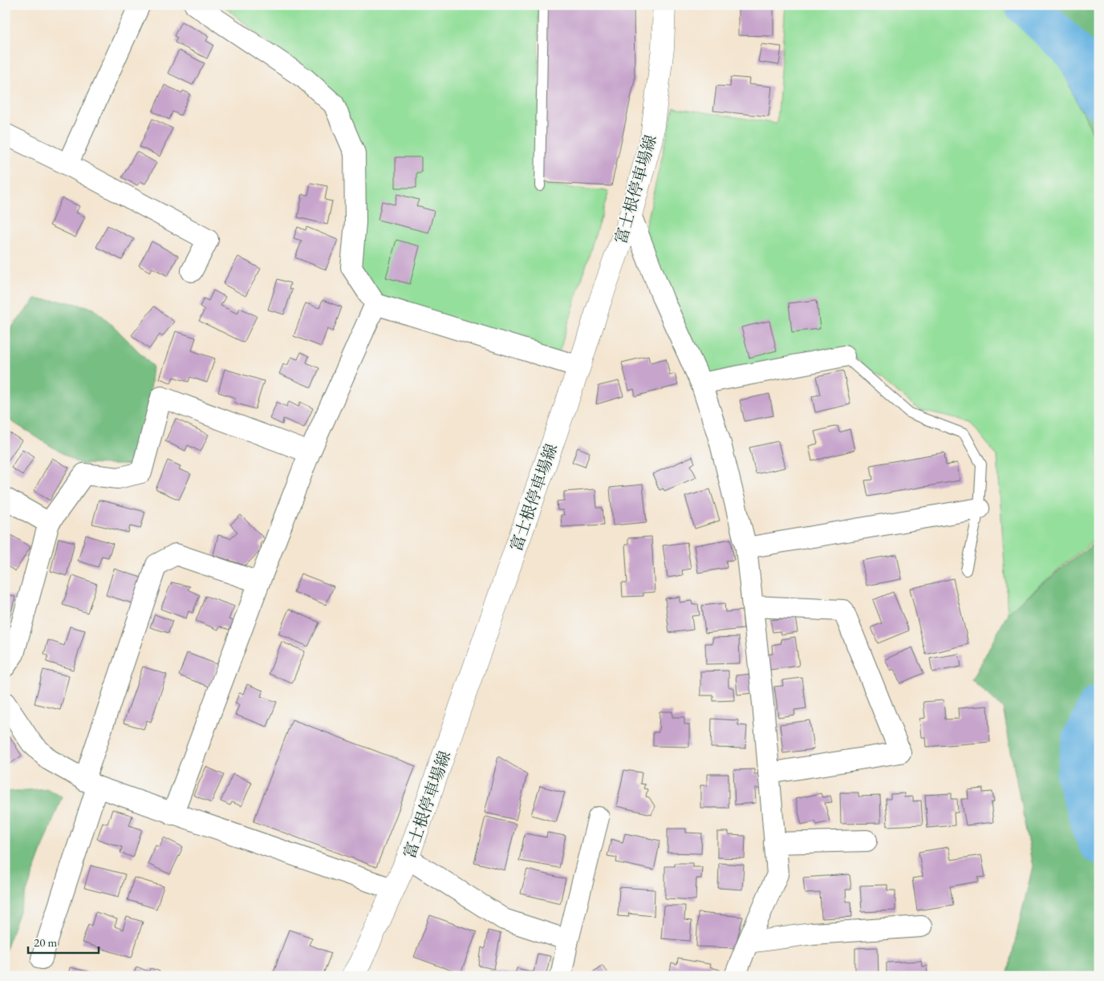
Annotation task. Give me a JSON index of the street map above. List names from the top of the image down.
{
  "streets": {
    "main road": ["富士根停車場線"]
  },
  "scale_bar": "20 m"
}
